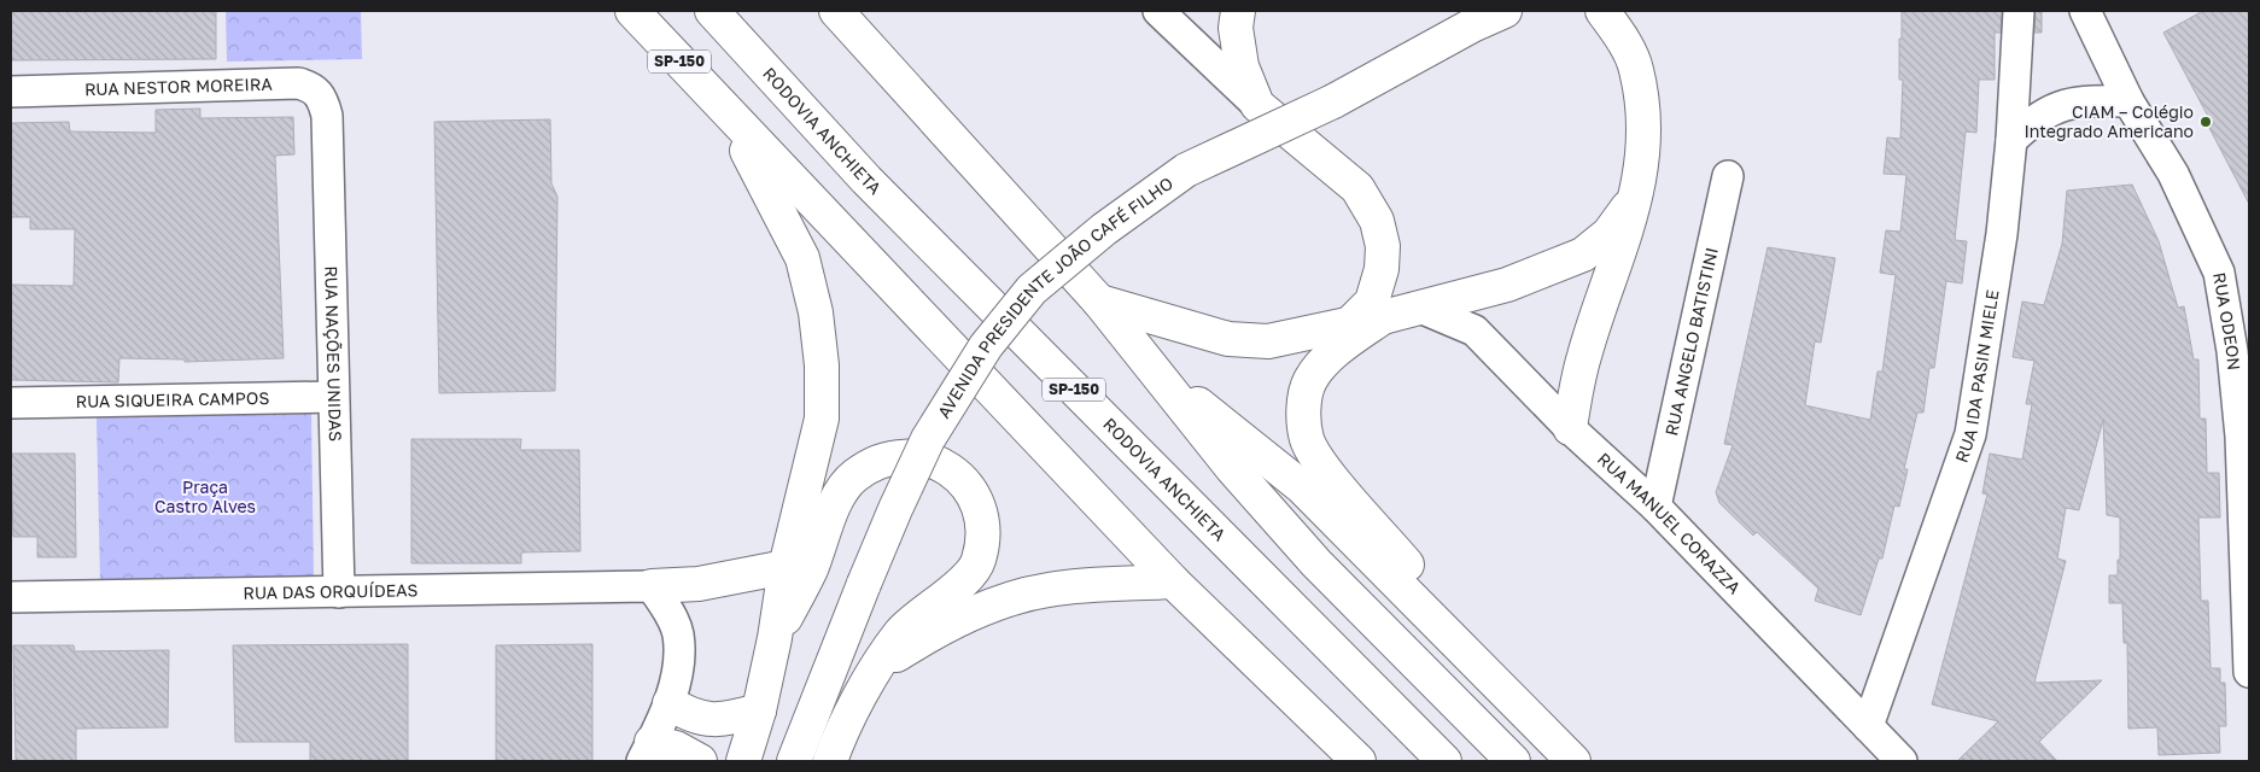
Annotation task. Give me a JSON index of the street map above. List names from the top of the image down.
{
  "streets": {
    "main road": ["SP-150", "RODOVIA ANCHIETA", "AVENIDA PRESIDENTE JOÃO CAFÉ FILHO"],
    "street": [
      "RUA NESTOR MOREIRA",
      "RUA ODEON",
      "RUA ANGELO BATISTINI",
      "RUA NAÇÕES UNIDAS",
      "RUA IDA PASIN MIELE",
      "RUA SIQUEIRA CAMPOS",
      "RUA MANUEL CORAZZA",
      "RUA DAS ORQUÍDEAS"
    ]
  },
  "crossings": [
    ["RUA NESTOR MOREIRA", "RUA NAÇÕES UNIDAS"],
    ["RUA ANGELO BATISTINI", "RUA MANUEL CORAZZA"],
    ["RUA NAÇÕES UNIDAS", "RUA SIQUEIRA CAMPOS"],
    ["RUA NAÇÕES UNIDAS", "RUA DAS ORQUÍDEAS"],
    ["RUA IDA PASIN MIELE", "RUA MANUEL CORAZZA"]
  ],
  "parks": ["Praça Castro Alves"],
  "places": ["CIAM – Colégio Integrado Americano"]
}
